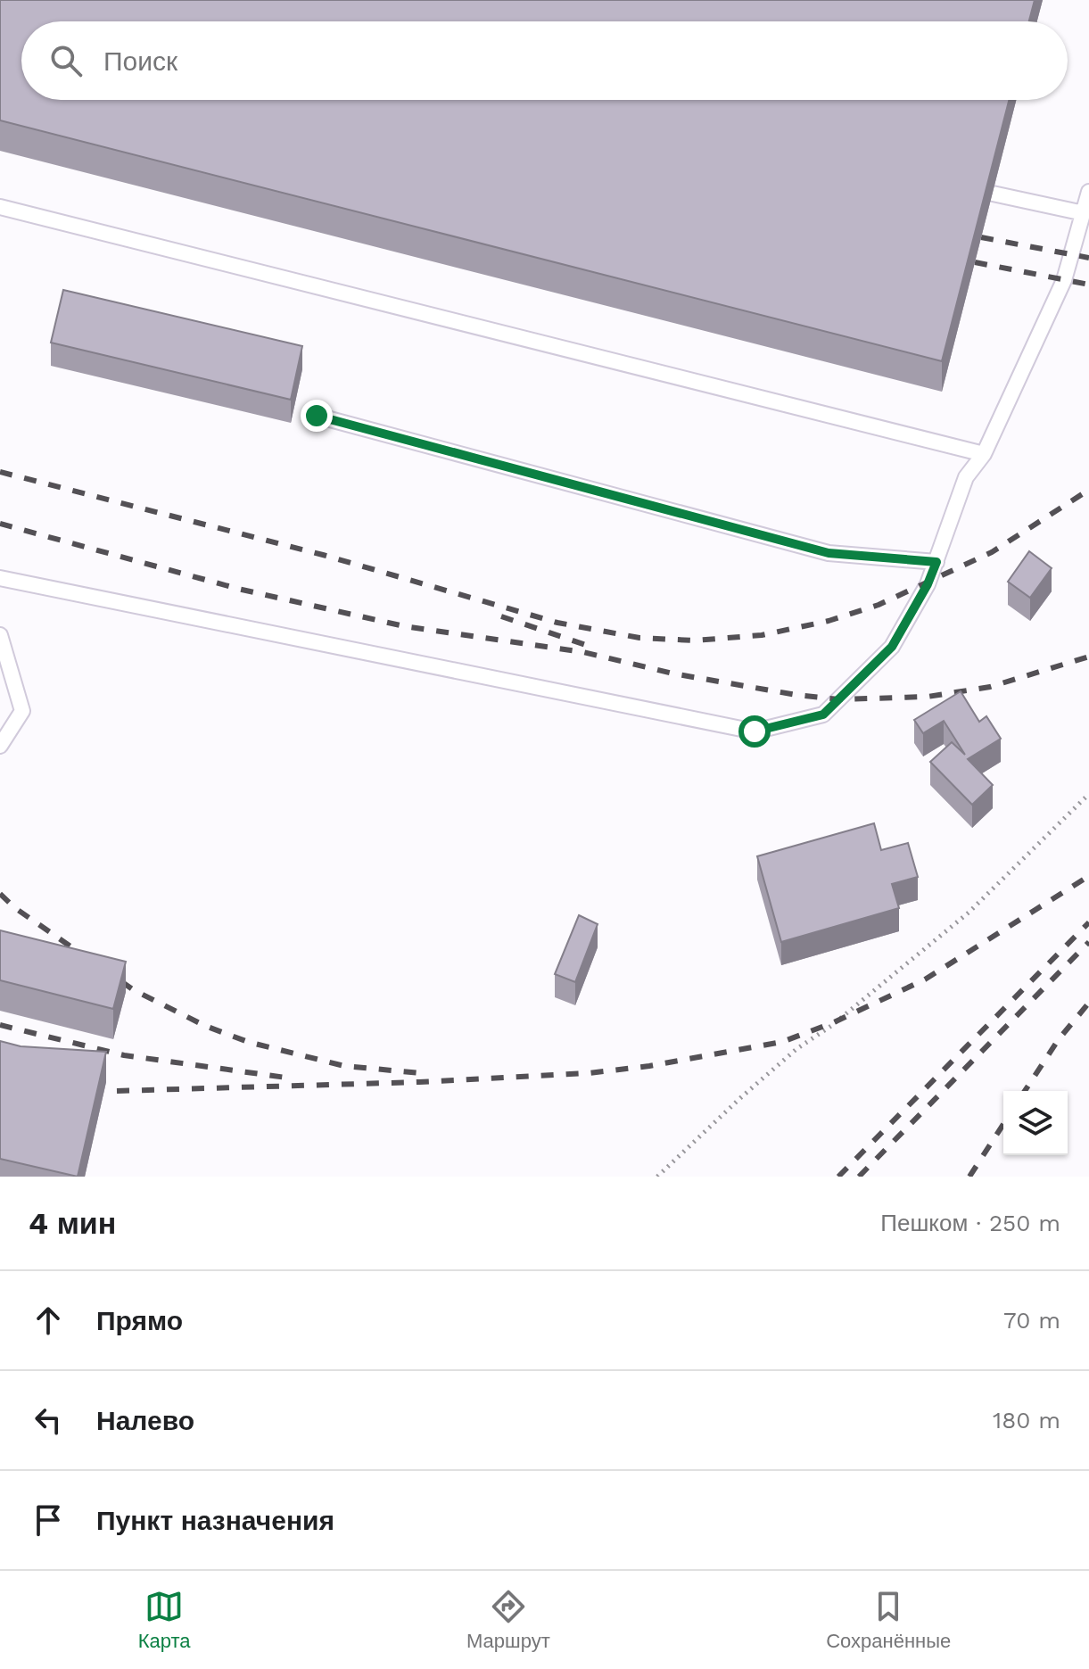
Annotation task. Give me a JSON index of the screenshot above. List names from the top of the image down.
{
  "page": {
    "search": "Поиск",
    "heading": ["4 мин", "Пешком · 250 m"],
    "list": [
      ["Прямо", "70 m"],
      ["Налево", "180 m"],
      "Пункт назначения"
    ],
    "nav": ["Карта", "Маршрут", "Сохранённые"]
  }
}
